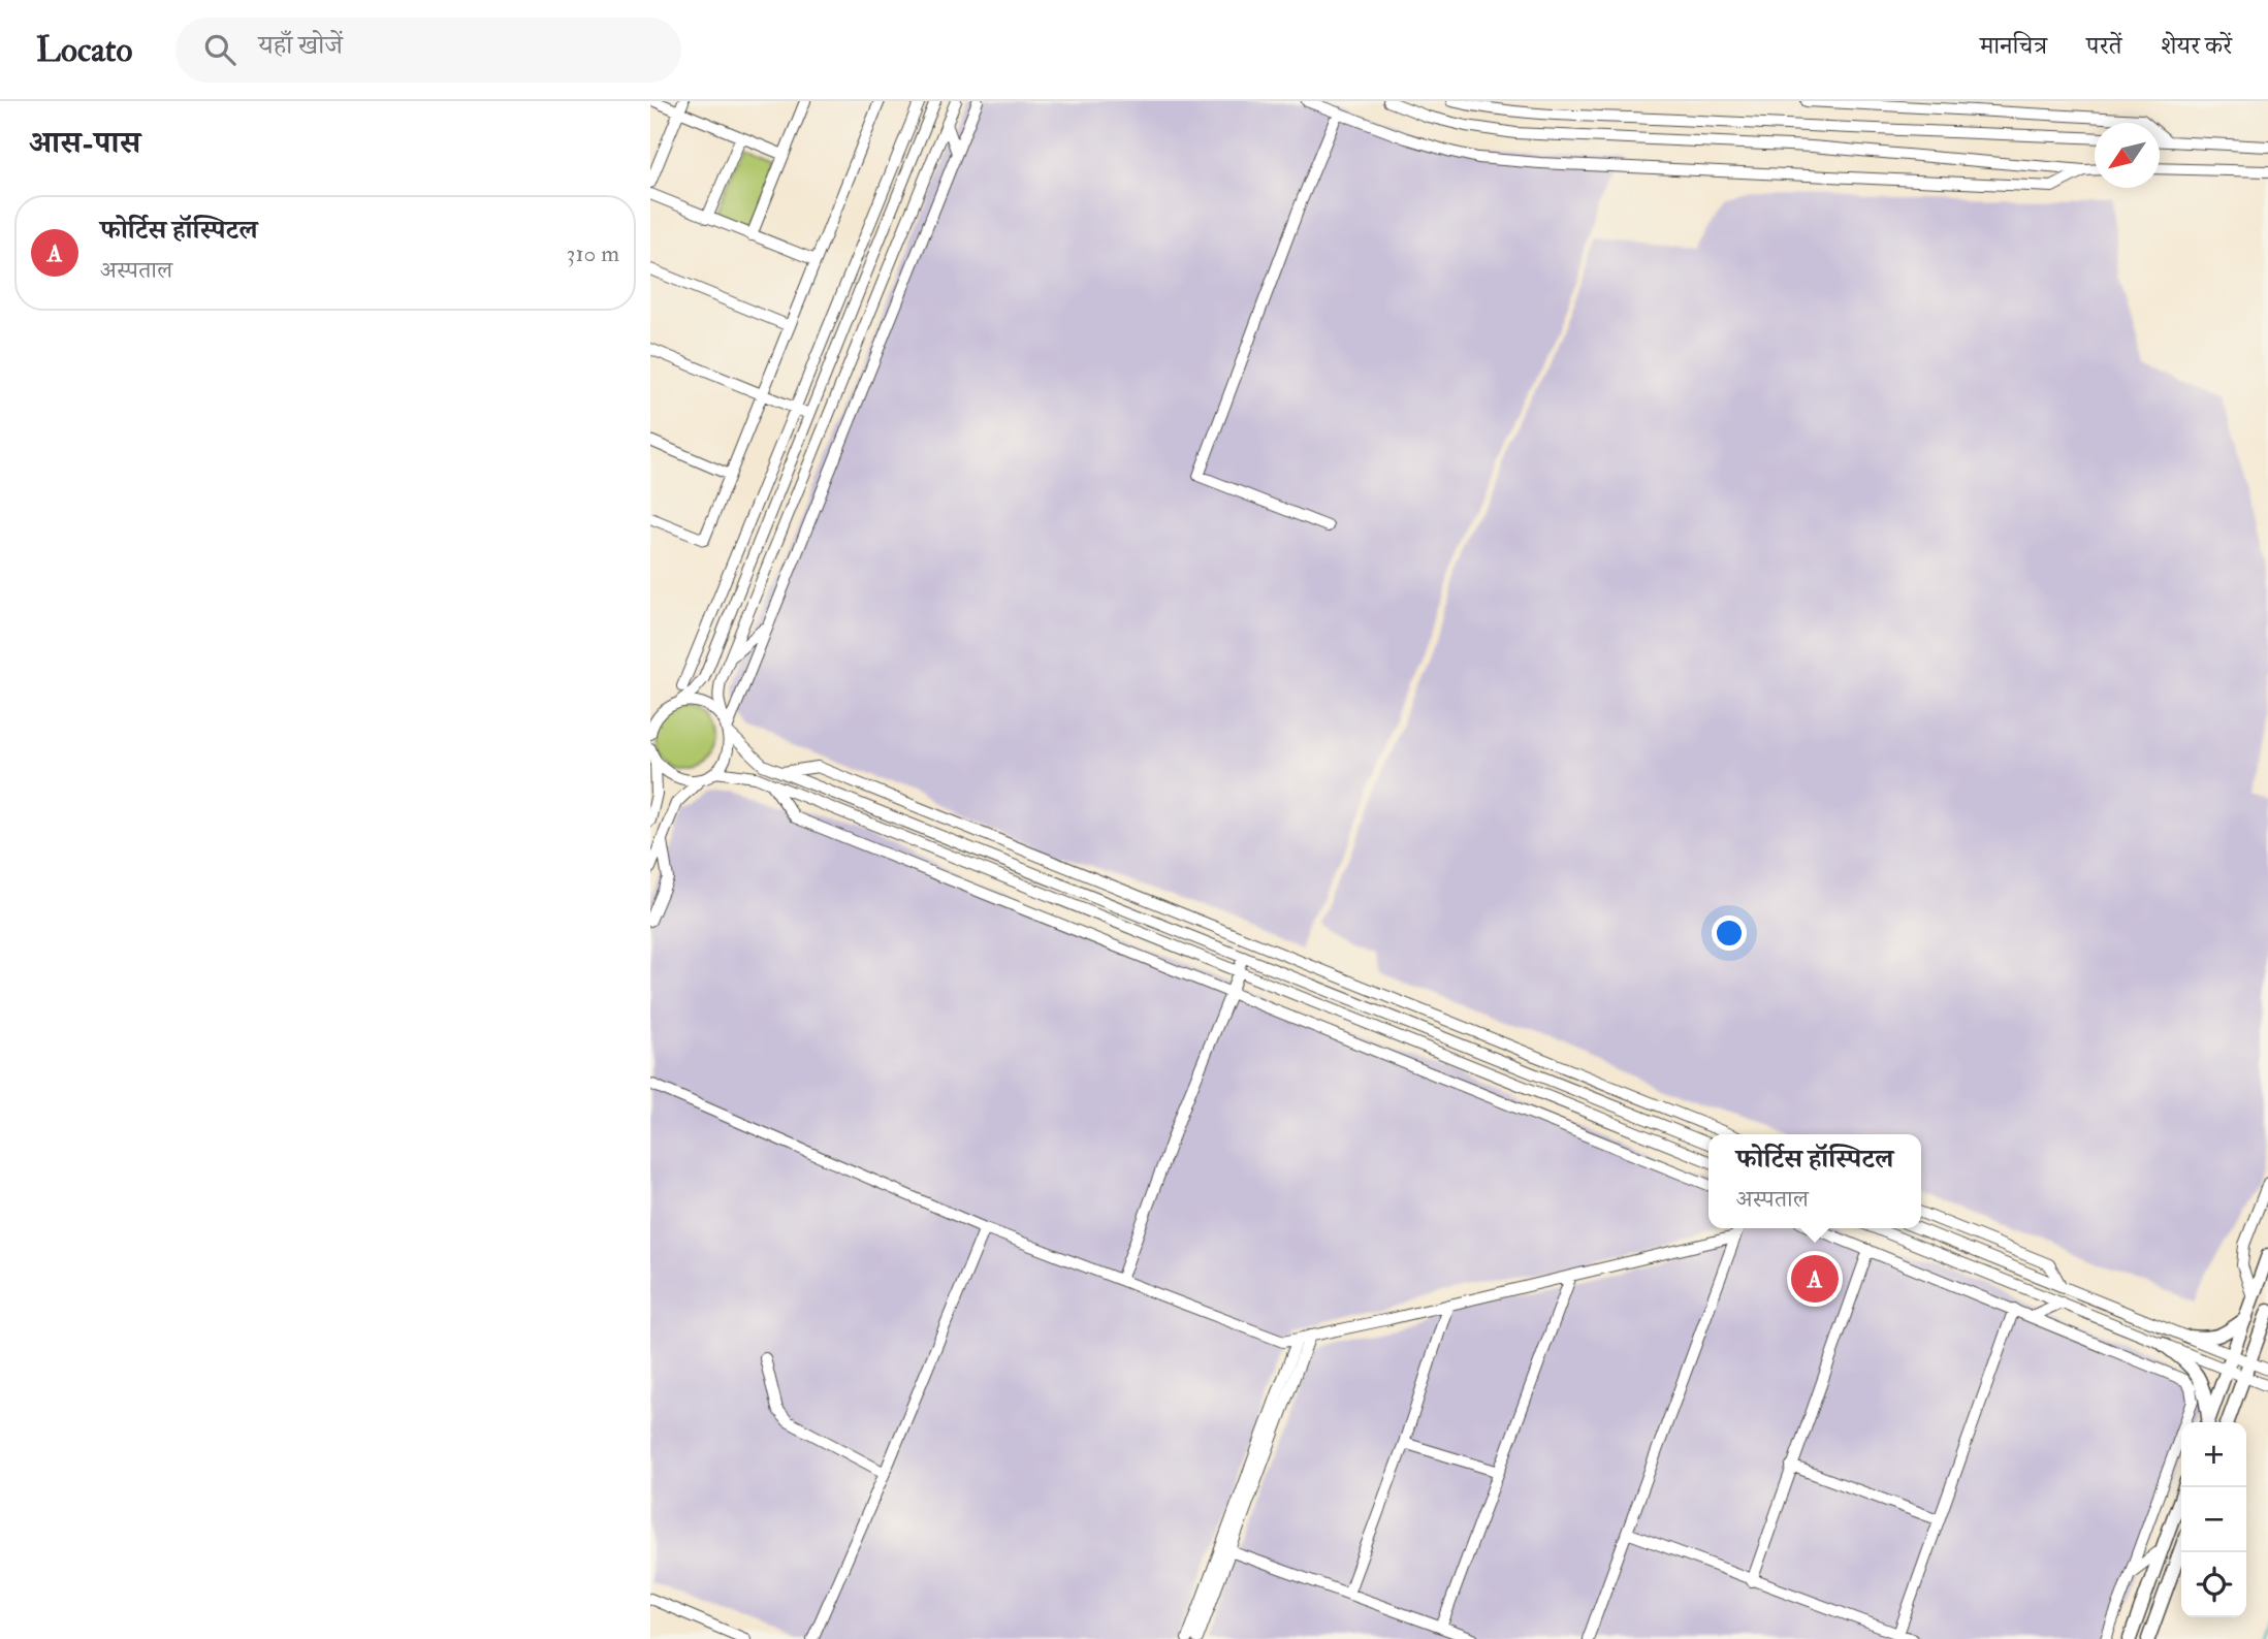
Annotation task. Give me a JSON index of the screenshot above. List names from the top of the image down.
{
  "north": "bottom left",
  "page": {
    "header": "Locato",
    "search": "यहाँ खोजें",
    "nav": ["मानचित्र", "परतें", "शेयर करें"],
    "heading": "आस-पास",
    "list": [
      {
        "mark": "A",
        "name": "फोर्टिस हॉस्पिटल",
        "note": "अस्पताल",
        "value": "310 m"
      }
    ],
    "popup": ["फोर्टिस हॉस्पिटल", "अस्पताल"],
    "pins": "A",
    "map_buttons": ["+", "−"]
  }
}
